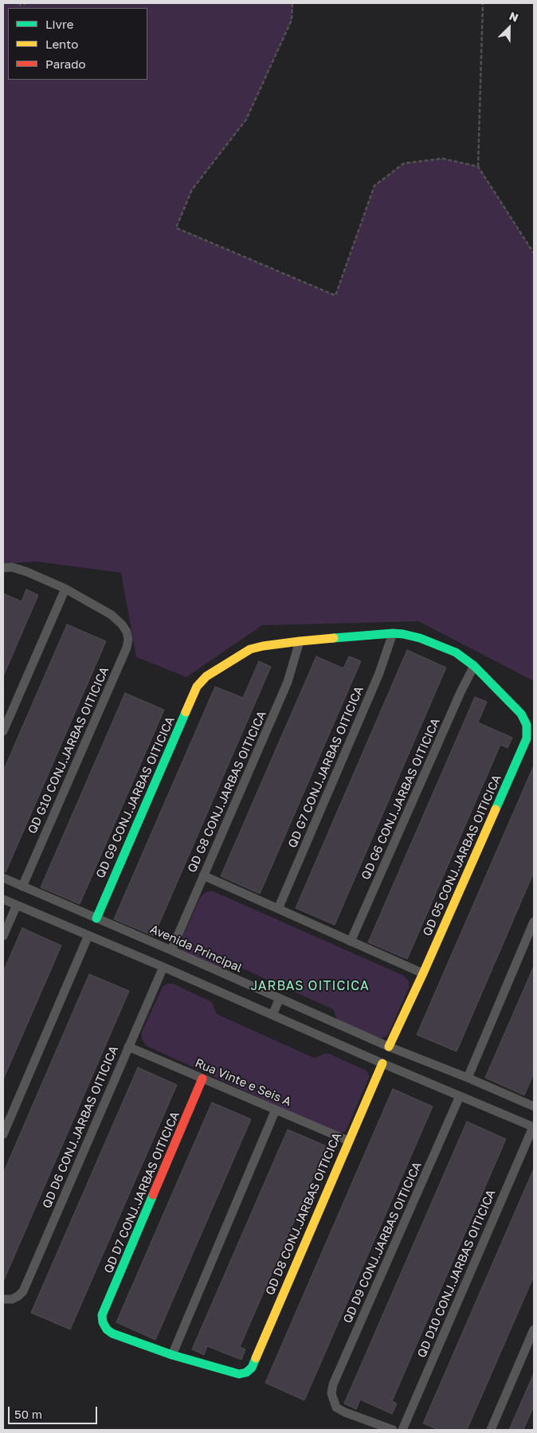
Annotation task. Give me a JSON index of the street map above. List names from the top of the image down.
{
  "streets": {
    "street": [
      "QD G10 CONJ.JARBAS OITICICA",
      "QD G7 CONJ.JARBAS OITICICA",
      "QD G8 CONJ.JARBAS OITICICA",
      "QD G9 CONJ.JARBAS OITICICA",
      "QD G6 CONJ.JARBAS OITICICA",
      "QD G5 CONJ.JARBAS OITICICA",
      "Avenida Principal",
      "Rua Vinte e Seis A",
      "QD D6 CONJ.JARBAS OITICICA",
      "QD D7 CONJ.JARBAS OITICICA",
      "QD D8 CONJ.JARBAS OITICICA",
      "QD D9 CONJ.JARBAS OITICICA",
      "QD D10 CONJ.JARBAS OITICICA"
    ]
  },
  "crossings": [
    ["QD G10 CONJ.JARBAS OITICICA", "Avenida Principal"],
    ["QD G7 CONJ.JARBAS OITICICA", "QD G5 CONJ.JARBAS OITICICA"],
    ["QD G8 CONJ.JARBAS OITICICA", "QD G5 CONJ.JARBAS OITICICA"],
    ["QD G8 CONJ.JARBAS OITICICA", "Avenida Principal"],
    ["QD G9 CONJ.JARBAS OITICICA", "QD G5 CONJ.JARBAS OITICICA"],
    ["QD G9 CONJ.JARBAS OITICICA", "Avenida Principal"],
    ["QD G6 CONJ.JARBAS OITICICA", "QD G5 CONJ.JARBAS OITICICA"],
    ["QD G5 CONJ.JARBAS OITICICA", "Avenida Principal"],
    ["Rua Vinte e Seis A", "QD D6 CONJ.JARBAS OITICICA"],
    ["Rua Vinte e Seis A", "QD D7 CONJ.JARBAS OITICICA"],
    ["Rua Vinte e Seis A", "QD D8 CONJ.JARBAS OITICICA"],
    ["QD D7 CONJ.JARBAS OITICICA", "QD D8 CONJ.JARBAS OITICICA"]
  ],
  "districts": ["JARBAS OITICICA"],
  "legend": ["Livre", "Lento", "Parado"],
  "scale_bar": "50 m",
  "north": "top right"
}
